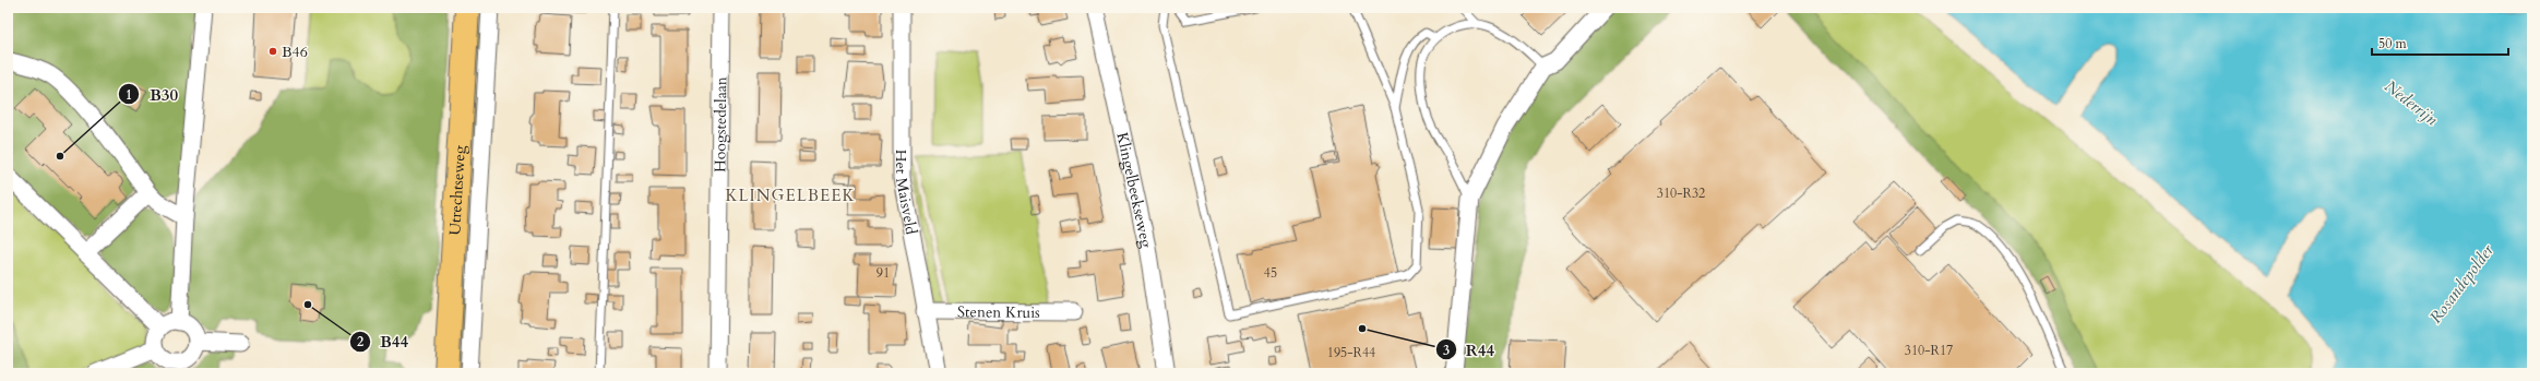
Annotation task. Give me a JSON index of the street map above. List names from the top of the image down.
{
  "streets": {
    "main road": ["Utrechtseweg"],
    "street": [
      "Hoogstedelaan",
      "Klingelbeekseweg",
      "Het Maisveld",
      "Stenen Kruis"
    ]
  },
  "crossings": [
    ["Het Maisveld", "Stenen Kruis"]
  ],
  "districts": ["KLINGELBEEK"],
  "water": ["Nederrijn", "Rosandepolder"],
  "places": [
    "B46",
    "B30",
    "B44",
    "R44"
  ],
  "house_numbers": [
    "310-R32",
    "91",
    "45",
    "310-R17",
    "195-R44"
  ],
  "scale_bar": "50 m"
}
